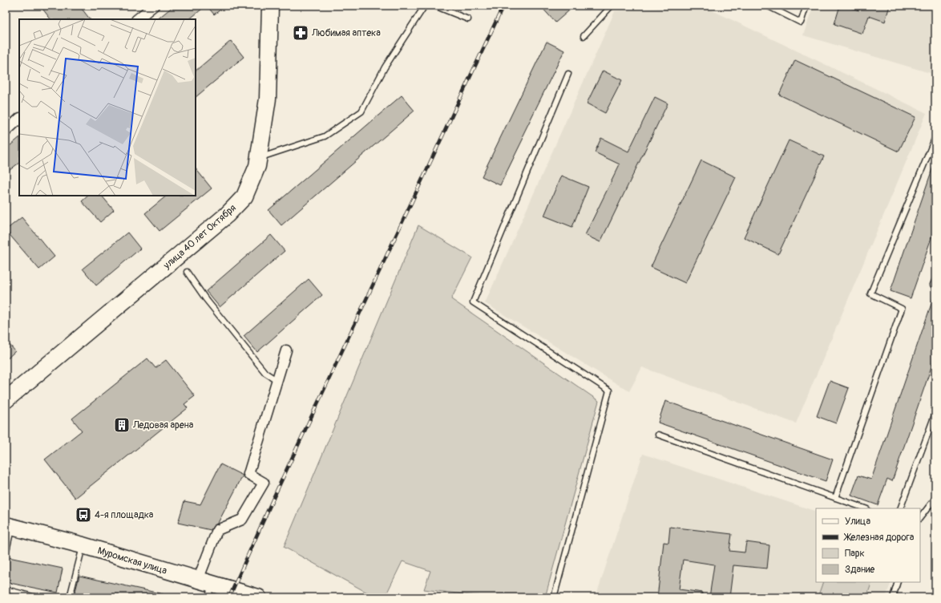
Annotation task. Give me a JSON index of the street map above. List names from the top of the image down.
{
  "streets": {
    "main road": ["улица 40 лет Октября", "Муромская улица"]
  },
  "places": {
    "pharmacy": ["Любимая аптека"],
    "building": ["Ледовая арена"],
    "bus stop": ["4-я площадка"]
  },
  "legend": [
    "Улица",
    "Железная дорога",
    "Парк",
    "Здание"
  ]
}
